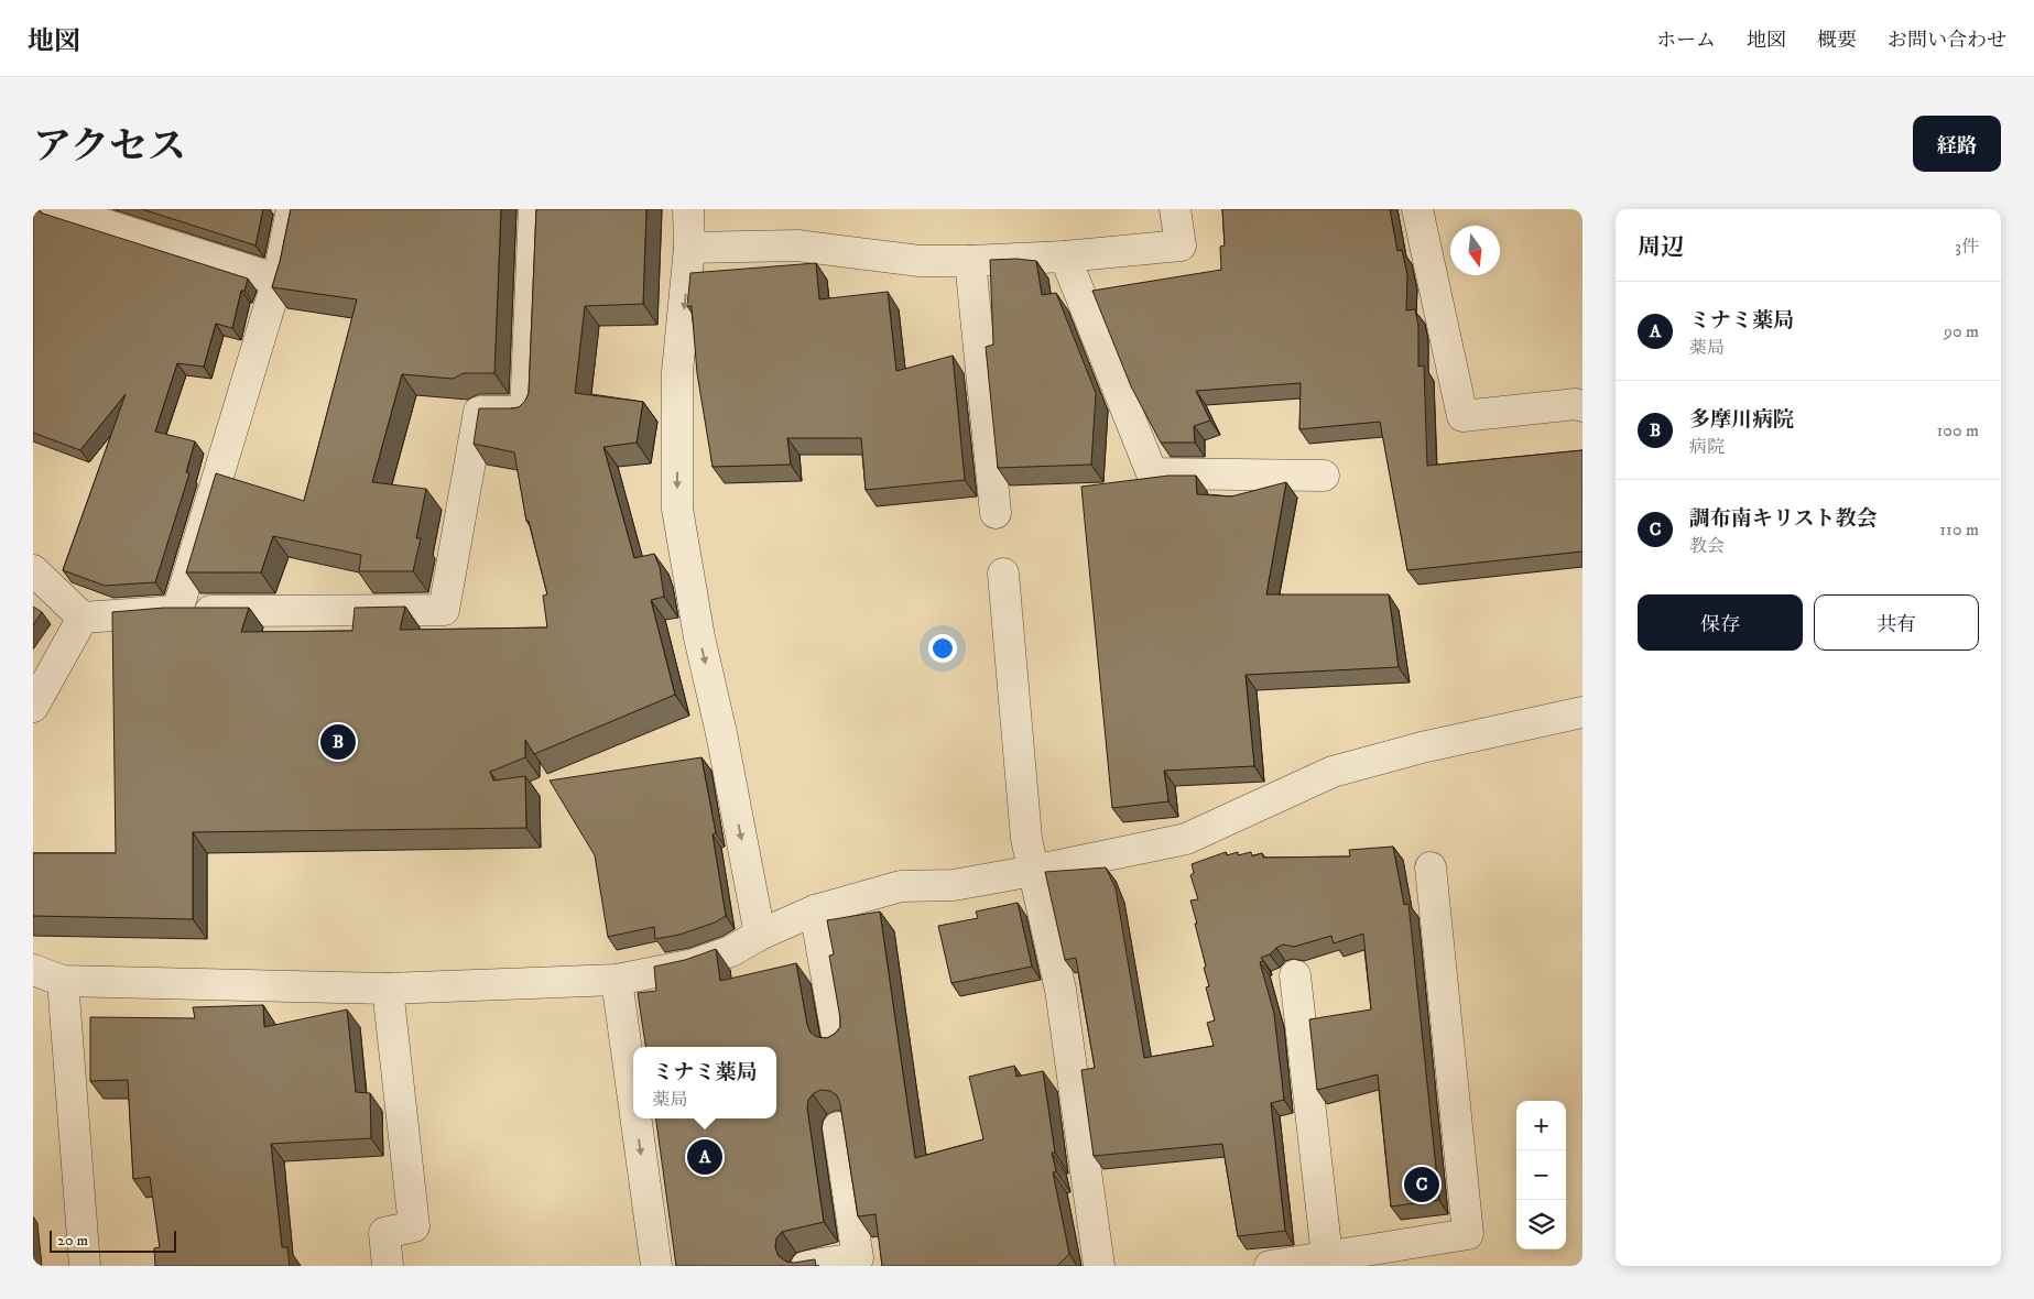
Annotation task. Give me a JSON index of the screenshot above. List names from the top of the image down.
{
  "scale_bar": "20 m",
  "north": "bottom",
  "page": {
    "header": "地図",
    "nav": [
      "ホーム",
      "地図",
      "概要",
      "お問い合わせ"
    ],
    "title": "アクセス",
    "buttons": [
      "経路",
      ["保存", "共有"]
    ],
    "heading": ["周辺", "3件"],
    "list": [
      {
        "mark": "A",
        "name": "ミナミ薬局",
        "note": "薬局",
        "value": "90 m"
      },
      {
        "mark": "B",
        "name": "多摩川病院",
        "note": "病院",
        "value": "100 m"
      },
      {
        "mark": "C",
        "name": "調布南キリスト教会",
        "note": "教会",
        "value": "110 m"
      }
    ],
    "pins": ["B", "A", "C"],
    "popup": ["ミナミ薬局", "薬局"],
    "map_buttons": ["+", "−"],
    "scale": "20 m"
  }
}
